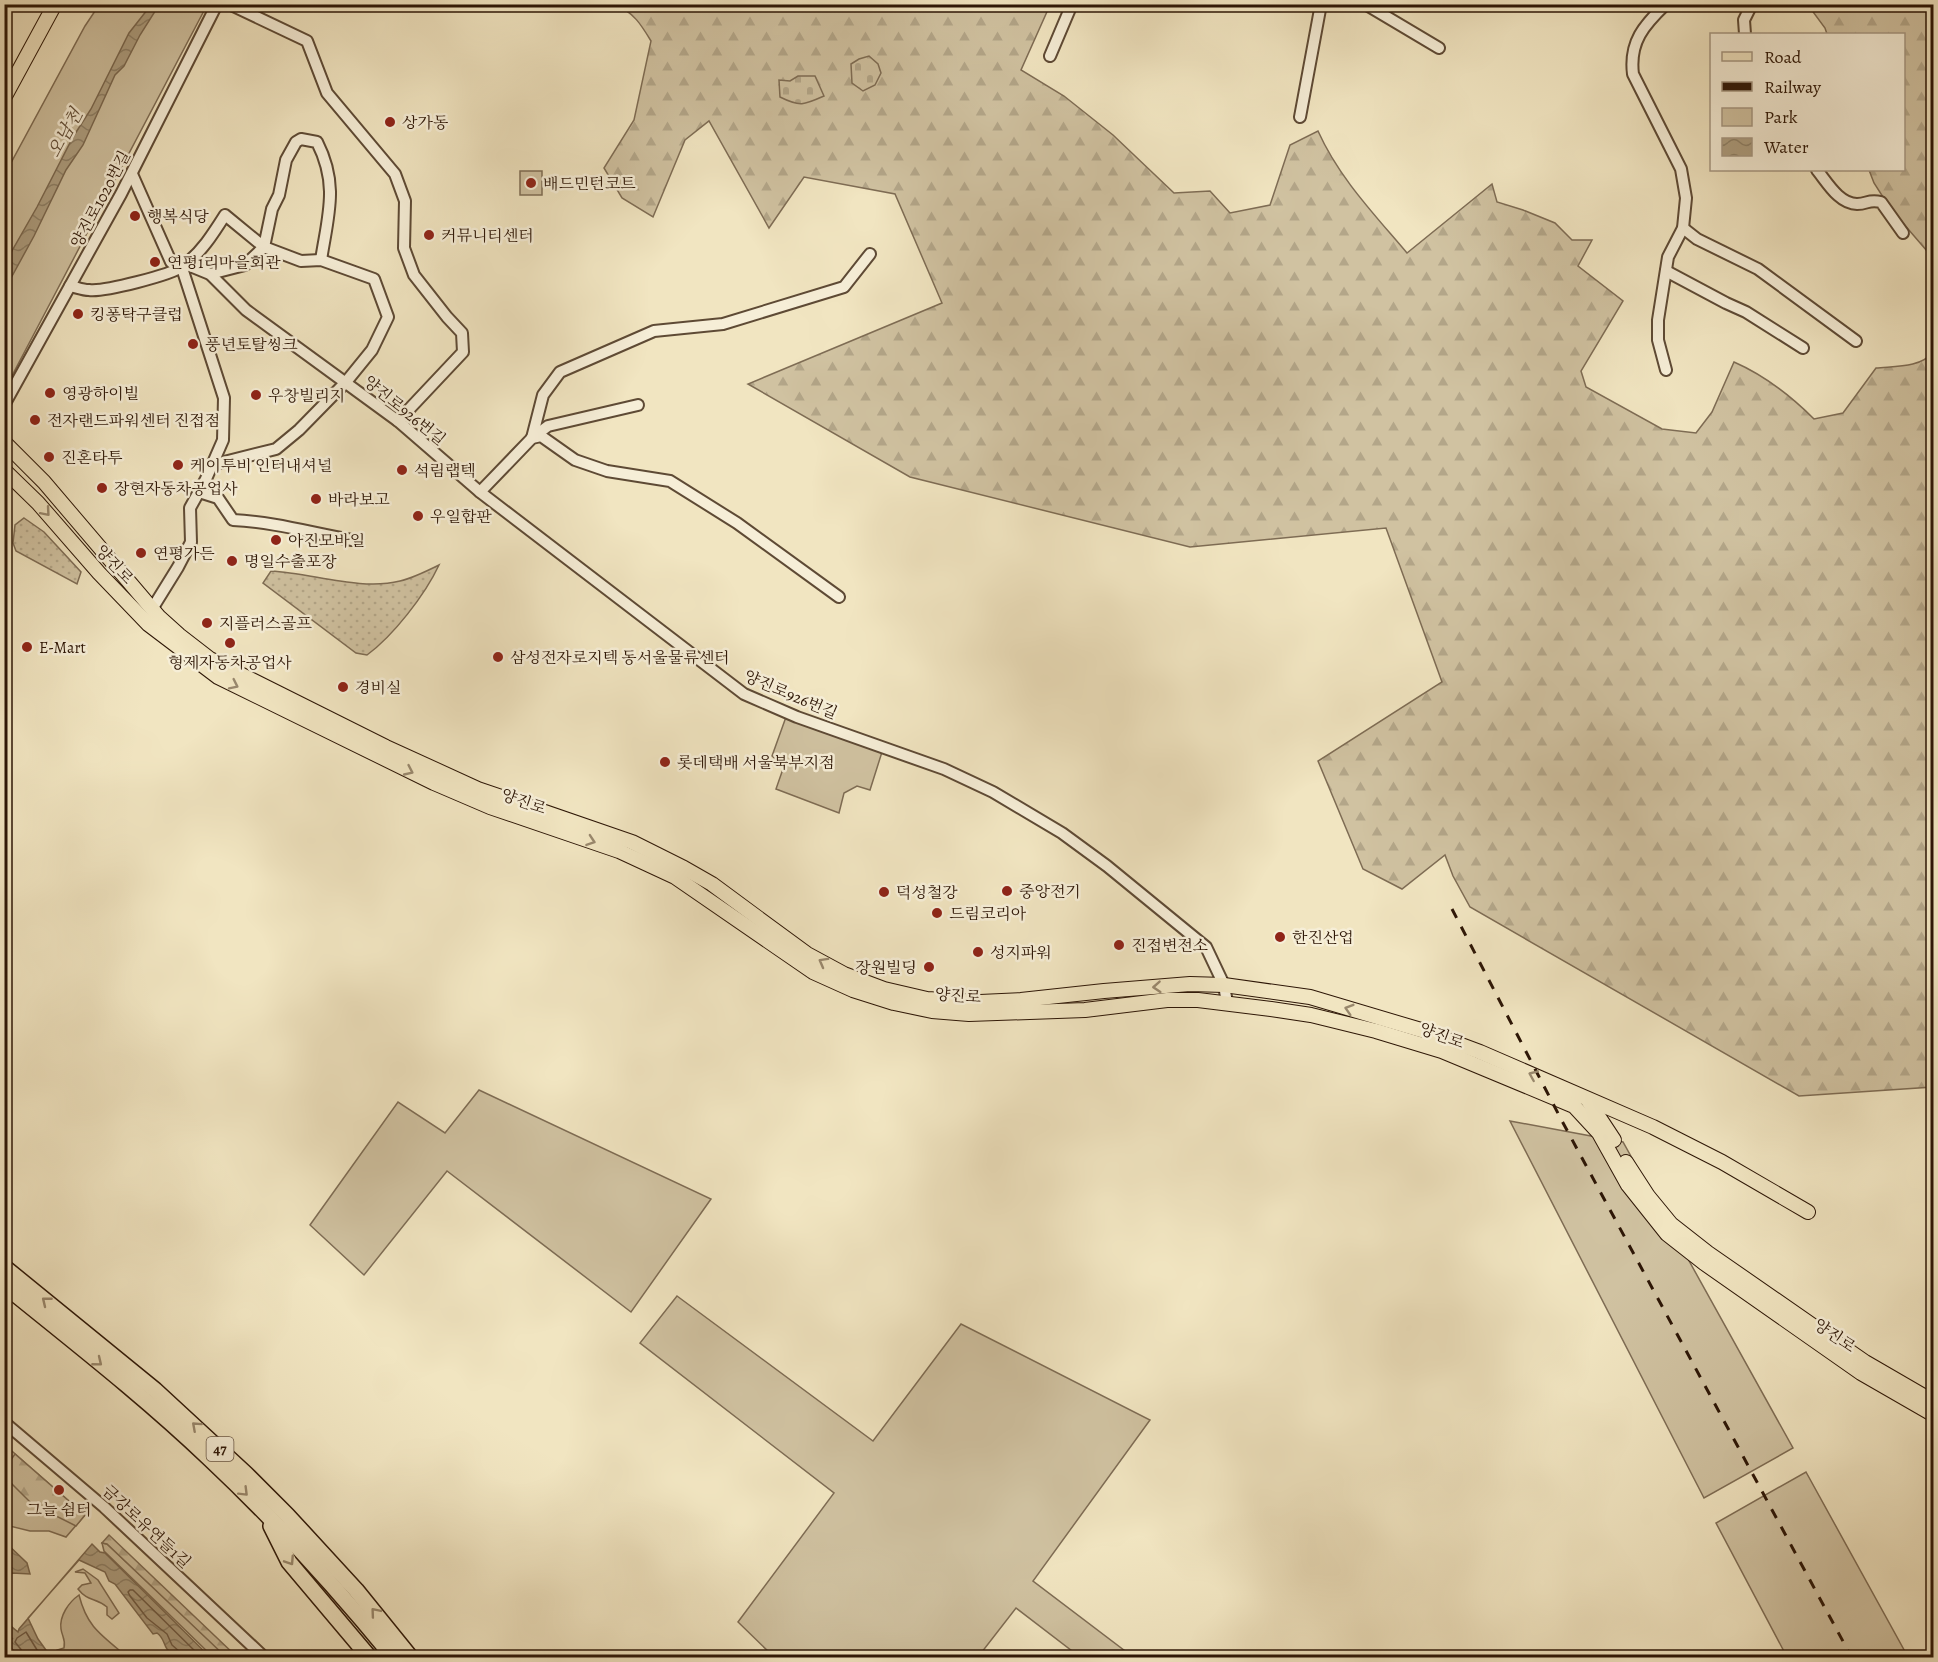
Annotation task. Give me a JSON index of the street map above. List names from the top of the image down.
{
  "streets": {
    "highway": ["47"],
    "main road": ["양진로"],
    "street": ["양진로1020번길", "양진로926번길", "금강로유연들1길"]
  },
  "crossings": [
    ["양진로926번길", "양진로"]
  ],
  "water": ["오남천"],
  "places": [
    "상가동",
    "배드민턴코트",
    "행복식당",
    "커뮤니티센터",
    "연평1리마을회관",
    "킹퐁탁구클럽",
    "풍년토탈씽크",
    "영광하이빌",
    "우창빌리지",
    "전자랜드파워센터 진접점",
    "진혼타투",
    "케이투비 인터내셔널",
    "석림랩텍",
    "장현자동차공업사",
    "바라보고",
    "우일합판",
    "아진모바일",
    "연평가든",
    "명일수출포장",
    "지플러스골프",
    "형제자동차공업사",
    "E-Mart",
    "삼성전자로지텍 동서울물류센터",
    "경비실",
    "롯데택배 서울북부지점",
    "중앙전기",
    "덕성철강",
    "드림코리아",
    "한진산업",
    "진접변전소",
    "성지파워",
    "장원빌딩",
    "그늘 쉼터"
  ],
  "legend": [
    "Road",
    "Railway",
    "Park",
    "Water"
  ]
}
